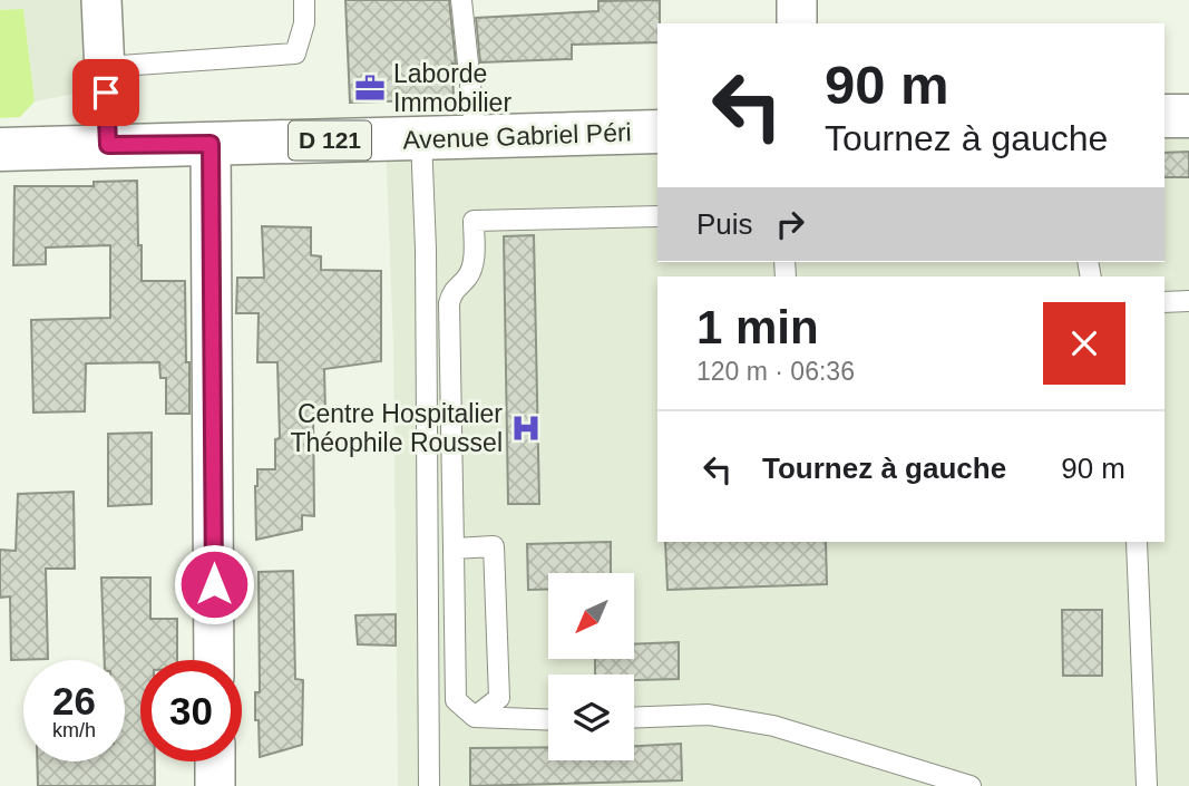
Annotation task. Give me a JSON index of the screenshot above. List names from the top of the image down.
{
  "streets": {
    "main road": ["Avenue Gabriel Péri", "D 121"]
  },
  "places": {
    "office": ["Laborde Immobilier"],
    "hospital": ["Centre Hospitalier Théophile Roussel"]
  },
  "north": "bottom left",
  "page": {
    "turn": ["90 m", "Tournez à gauche"],
    "then": "Puis",
    "heading": ["1 min", "120 m · 06:36"],
    "list": [
      {
        "name": "Tournez à gauche",
        "value": "90 m"
      }
    ],
    "speed": "26 km/h",
    "limit": "30"
  }
}
